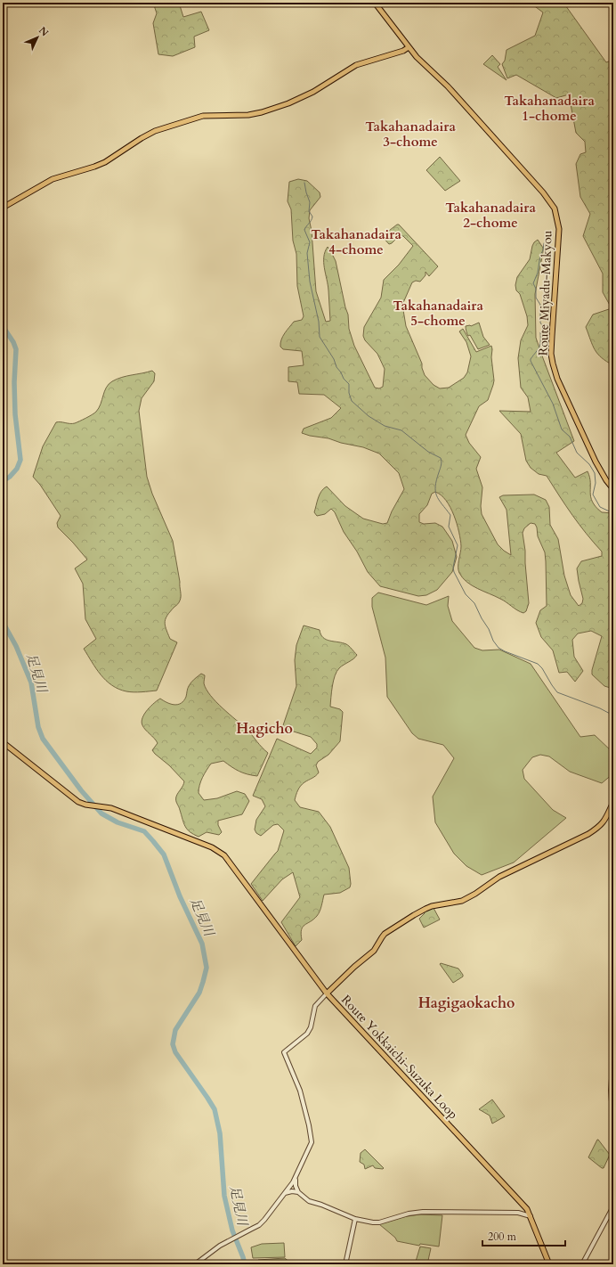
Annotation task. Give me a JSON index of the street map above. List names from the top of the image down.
{
  "streets": {
    "main road": ["Route Miyadu-Makyou", "Route Yokkaichi-Suzuka Loop"]
  },
  "districts": [
    "Takahanadaira 1-chome",
    "Takahanadaira 3-chome",
    "Takahanadaira 2-chome",
    "Takahanadaira 4-chome",
    "Takahanadaira 5-chome",
    "Hagicho",
    "Hagigaokacho"
  ],
  "water": ["足見川"],
  "scale_bar": "200 m",
  "north": "top right"
}
